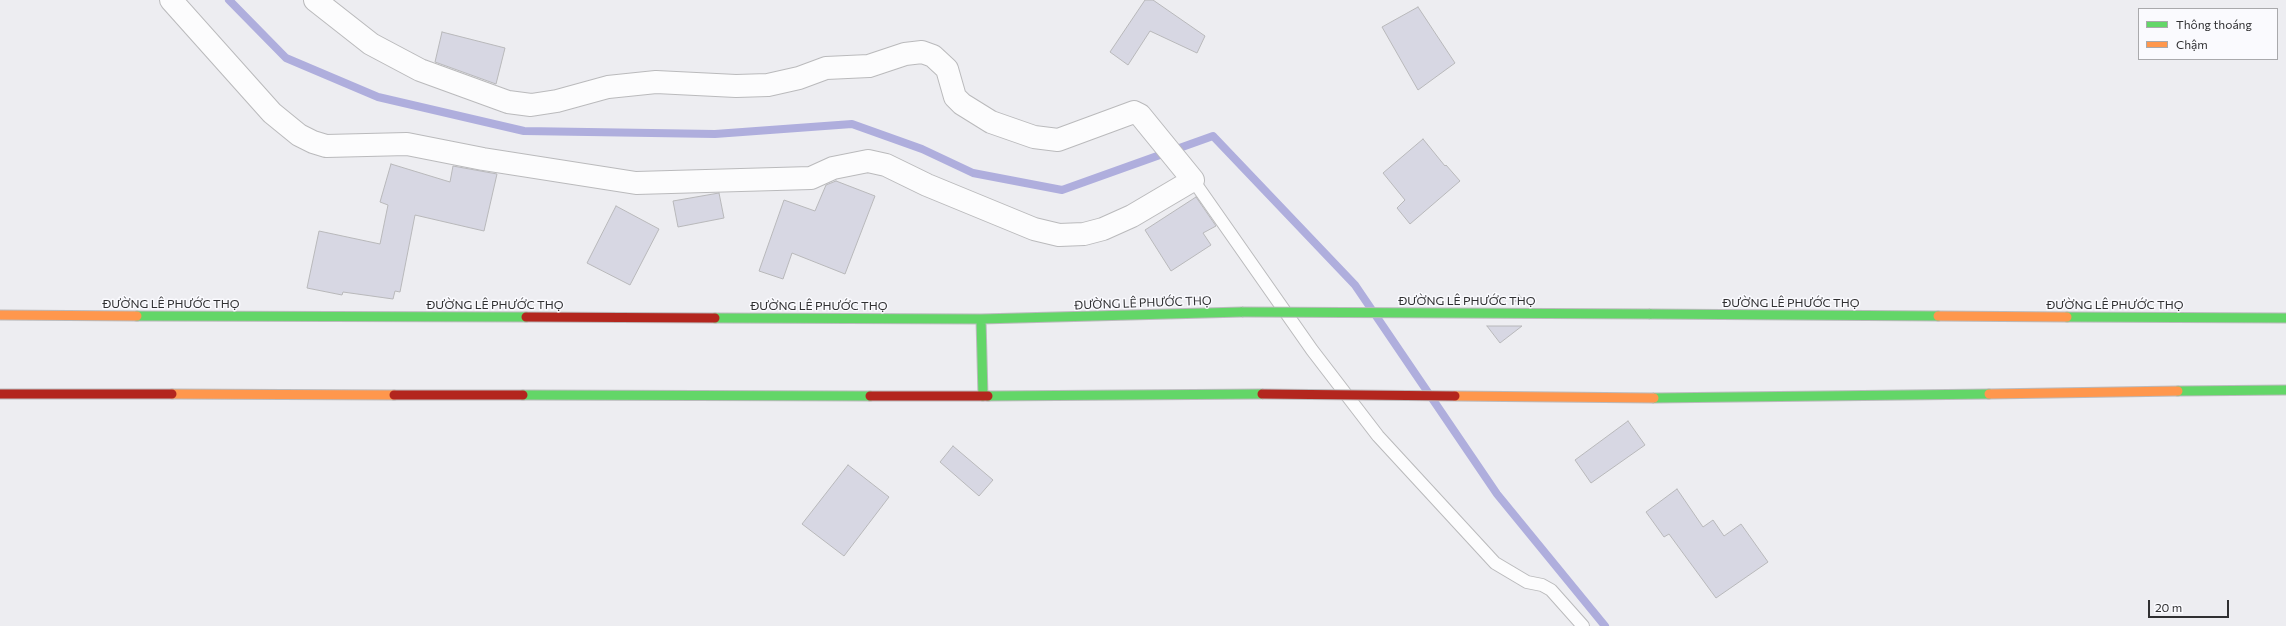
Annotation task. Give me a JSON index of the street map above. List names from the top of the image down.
{
  "streets": {
    "street": ["ĐƯỜNG LÊ PHƯỚC THỌ"]
  },
  "legend": ["Thông thoáng", "Chậm"],
  "scale_bar": "20 m"
}
